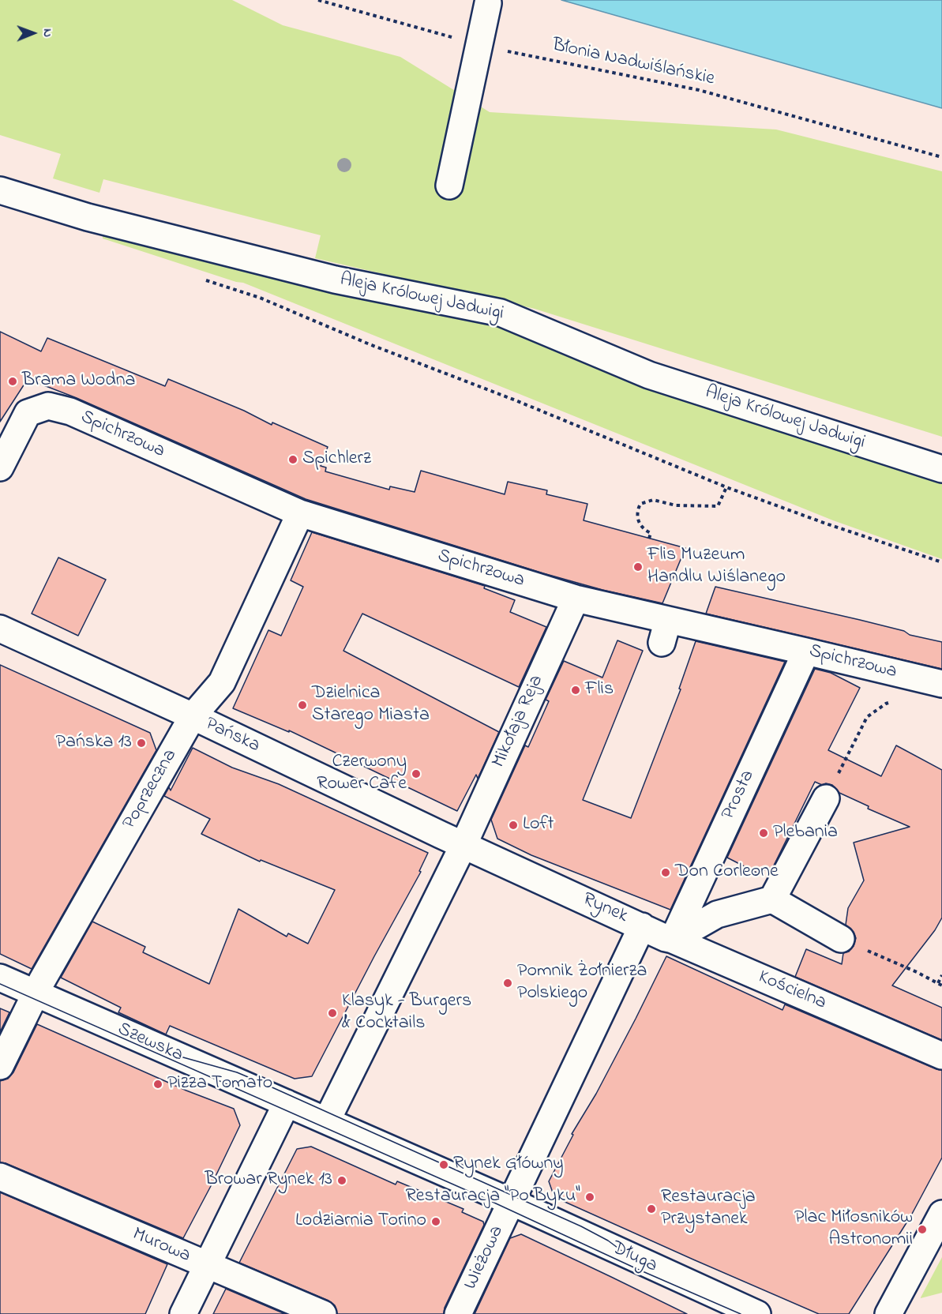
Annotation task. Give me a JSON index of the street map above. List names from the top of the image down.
{
  "streets": {
    "street": [
      "Aleja Królowej Jadwigi",
      "Spichrzowa",
      "Mikołaja Reja",
      "Pańska",
      "Poprzeczna",
      "Prosta",
      "Rynek",
      "Kościelna",
      "Szewska",
      "Murowa",
      "Wieżowa",
      "Długa"
    ],
    "path": ["Błonia Nadwiślańskie"]
  },
  "crossings": [
    ["Spichrzowa", "Mikołaja Reja"],
    ["Spichrzowa", "Poprzeczna"],
    ["Spichrzowa", "Prosta"],
    ["Mikołaja Reja", "Pańska"],
    ["Mikołaja Reja", "Rynek"],
    ["Pańska", "Poprzeczna"],
    ["Pańska", "Rynek"],
    ["Poprzeczna", "Szewska"],
    ["Prosta", "Kościelna"],
    ["Rynek", "Kościelna"],
    ["Rynek", "Wieżowa"],
    ["Rynek", "Długa"],
    ["Wieżowa", "Długa"]
  ],
  "places": [
    "Brama Wodna",
    "Spichlerz",
    "Flis Muzeum Handlu Wiślanego",
    "Flis",
    "Dzielnica Starego Miasta",
    "Pańska 13",
    "Czerwony Rower Cafe",
    "Loft",
    "Plebania",
    "Don Corleone",
    "Pomnik Żołnierza Polskiego",
    "Klasyk - Burgers & Cocktails",
    "Pizza Tomato",
    "Rynek Główny",
    "Browar Rynek 13",
    "Restauracja \"Po Byku\"",
    "Restauracja Przystanek",
    "Lodziarnia Torino",
    "Plac Miłosników Astronomii"
  ],
  "north": "right"
}
